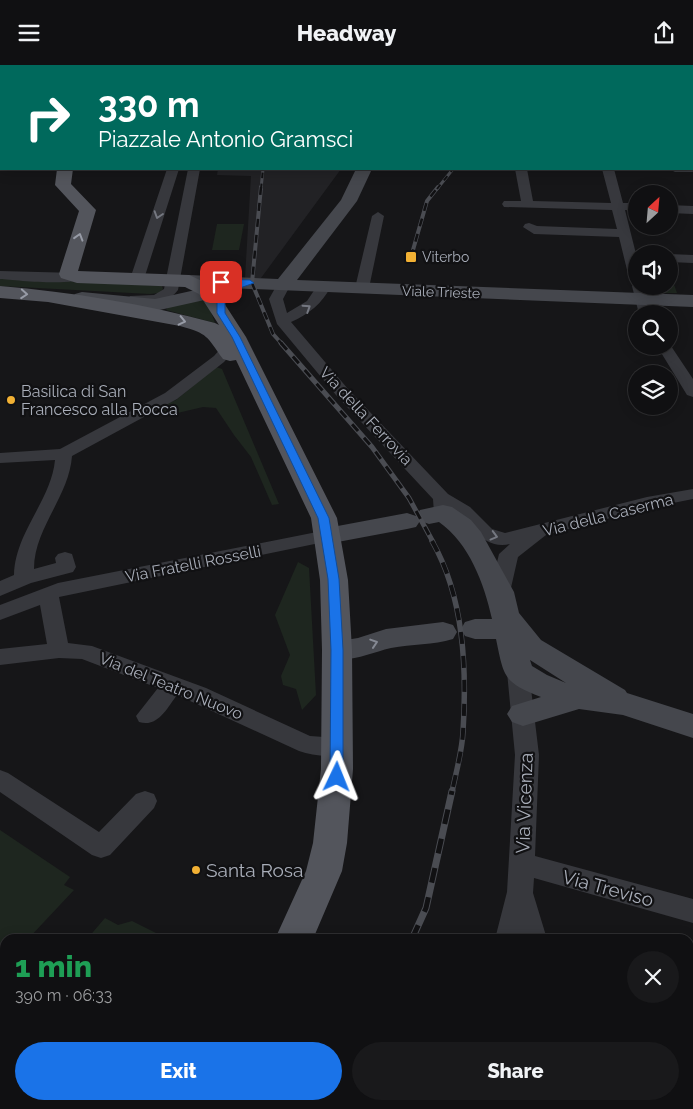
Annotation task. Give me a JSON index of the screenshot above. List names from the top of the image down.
{
  "streets": {
    "main road": ["Viale Trieste", "Via della Ferrovia"],
    "street": [
      "Via della Caserma",
      "Via Fratelli Rosselli",
      "Via del Teatro Nuovo",
      "Via Vicenza",
      "Via Treviso"
    ]
  },
  "crossings": [
    ["Viale Trieste", "Via della Ferrovia"],
    ["Via della Ferrovia", "Via della Caserma"],
    ["Via della Ferrovia", "Via Vicenza"],
    ["Via Vicenza", "Via Treviso"]
  ],
  "places": {
    "transit": ["Viterbo"],
    "other": ["Basilica di San Francesco alla Rocca", "Santa Rosa"]
  },
  "north": "top right",
  "page": {
    "header": "Headway",
    "turn": ["330 m", "Piazzale Antonio Gramsci"],
    "heading": ["1 min", "390 m · 06:33"],
    "buttons": ["Exit", "Share"]
  }
}
